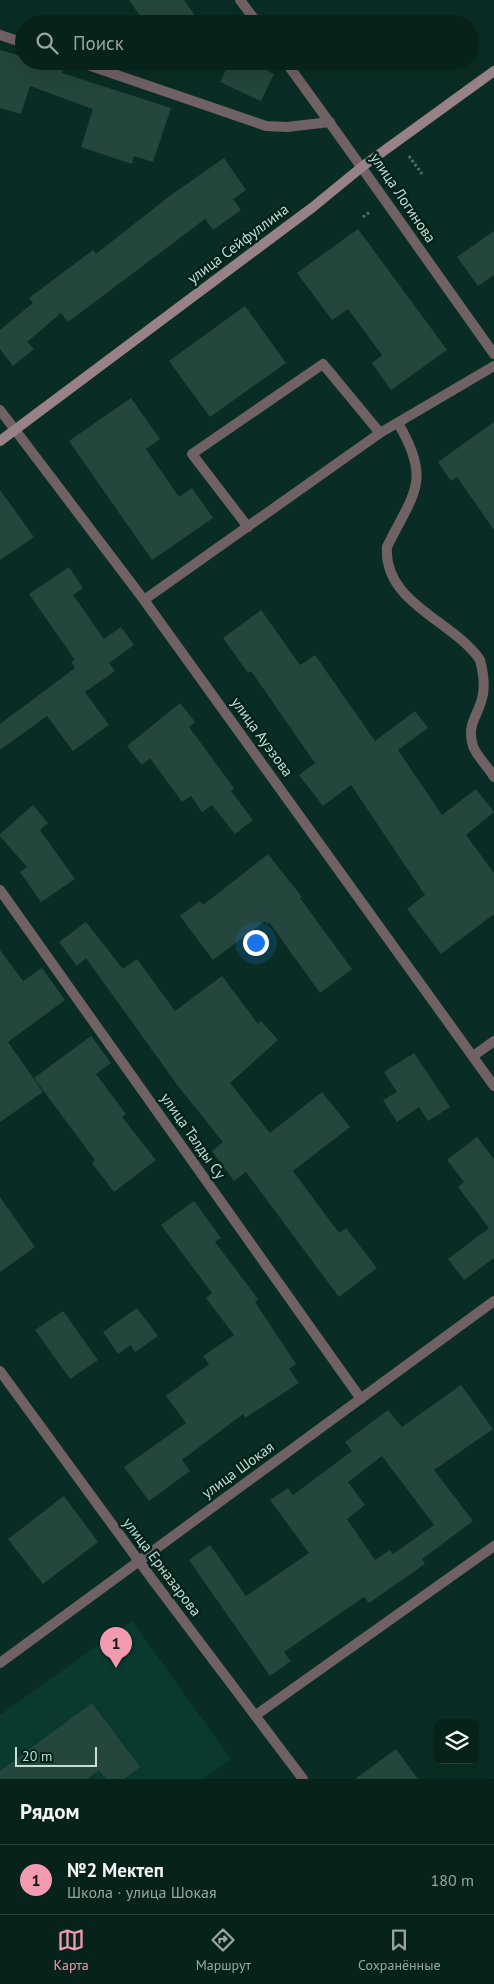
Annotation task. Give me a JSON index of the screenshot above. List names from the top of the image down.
{
  "streets": {
    "main road": ["улица Сейфуллина"],
    "street": [
      "улица Логинова",
      "улица Ауэзова",
      "улица Талды Су",
      "улица Шокая",
      "улица Ерназарова"
    ]
  },
  "crossings": [
    ["улица Логинова", "улица Сейфуллина"],
    ["улица Сейфуллина", "улица Ауэзова"],
    ["улица Талды Су", "улица Шокая"],
    ["улица Шокая", "улица Ерназарова"]
  ],
  "scale_bar": "20 m",
  "page": {
    "search": "Поиск",
    "pins": "1",
    "scale": "20 m",
    "heading": "Рядом",
    "list": [
      {
        "mark": "1",
        "name": "№2 Мектеп",
        "note": "Школа · улица Шокая",
        "value": "180 m"
      }
    ],
    "nav": ["Карта", "Маршрут", "Сохранённые"]
  }
}
